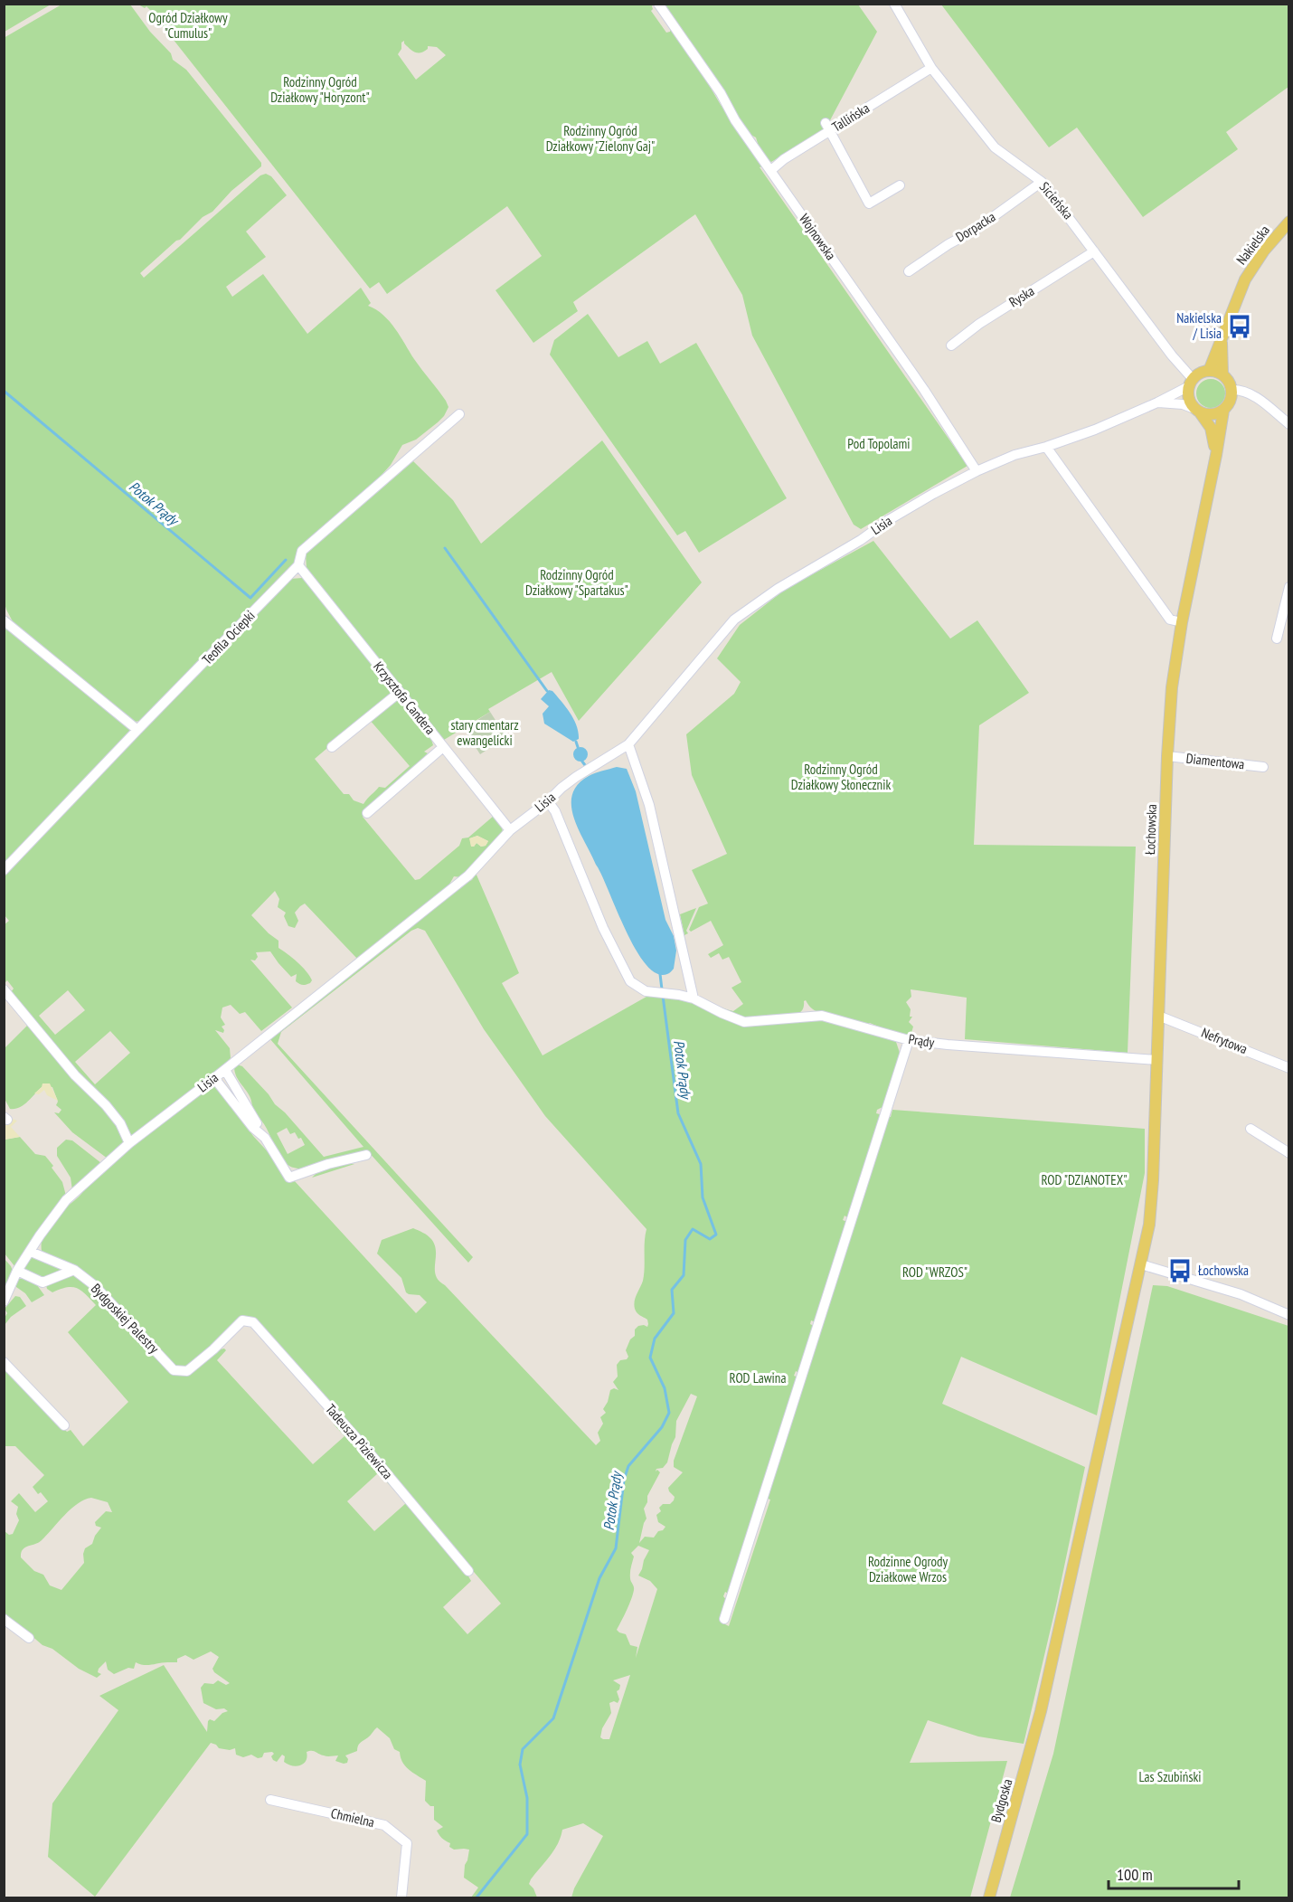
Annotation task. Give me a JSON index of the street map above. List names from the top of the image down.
{
  "streets": {
    "main road": ["Nakielska", "Łochowska", "Bydgoska"],
    "street": [
      "Tallińska",
      "Sicieńska",
      "Dorpacka",
      "Wojnowska",
      "Ryska",
      "Lisia",
      "Teofila Ociepki",
      "Krzysztofa Candera",
      "Diamentowa",
      "Prądy",
      "Nefrytowa",
      "Bydgoskiej Palestry",
      "Tadeusza Piziewicza",
      "Chmielna"
    ]
  },
  "crossings": [
    ["Tallińska", "Sicieńska"],
    ["Tallińska", "Wojnowska"],
    ["Sicieńska", "Dorpacka"],
    ["Sicieńska", "Ryska"],
    ["Sicieńska", "Lisia"],
    ["Sicieńska", "Łochowska"],
    ["Wojnowska", "Lisia"],
    ["Lisia", "Krzysztofa Candera"],
    ["Lisia", "Łochowska"],
    ["Lisia", "Prądy"],
    ["Lisia", "Bydgoskiej Palestry"],
    ["Teofila Ociepki", "Krzysztofa Candera"],
    ["Diamentowa", "Łochowska"],
    ["Łochowska", "Prądy"],
    ["Łochowska", "Nefrytowa"],
    ["Łochowska", "Bydgoska"],
    ["Bydgoskiej Palestry", "Tadeusza Piziewicza"]
  ],
  "water": ["Potok Prądy"],
  "parks": [
    "Ogród Działkowy \"Cumulus\"",
    "Rodzinny Ogród Działkowy \"Horyzont\"",
    "Rodzinny Ogród Działkowy \"Zielony Gaj\"",
    "Pod Topolami",
    "Rodzinny Ogród Działkowy \"Spartakus\"",
    "stary cmentarz ewangelicki",
    "Rodzinny Ogród Działkowy Słonecznik",
    "ROD \"DZIANOTEX\"",
    "ROD \"WRZOS\"",
    "ROD Lawina",
    "Rodzinne Ogrody Działkowe Wrzos",
    "Las Szubiński"
  ],
  "places": {
    "bus stop": ["Nakielska / Lisia", "Łochowska"]
  },
  "scale_bar": "100 m"
}
